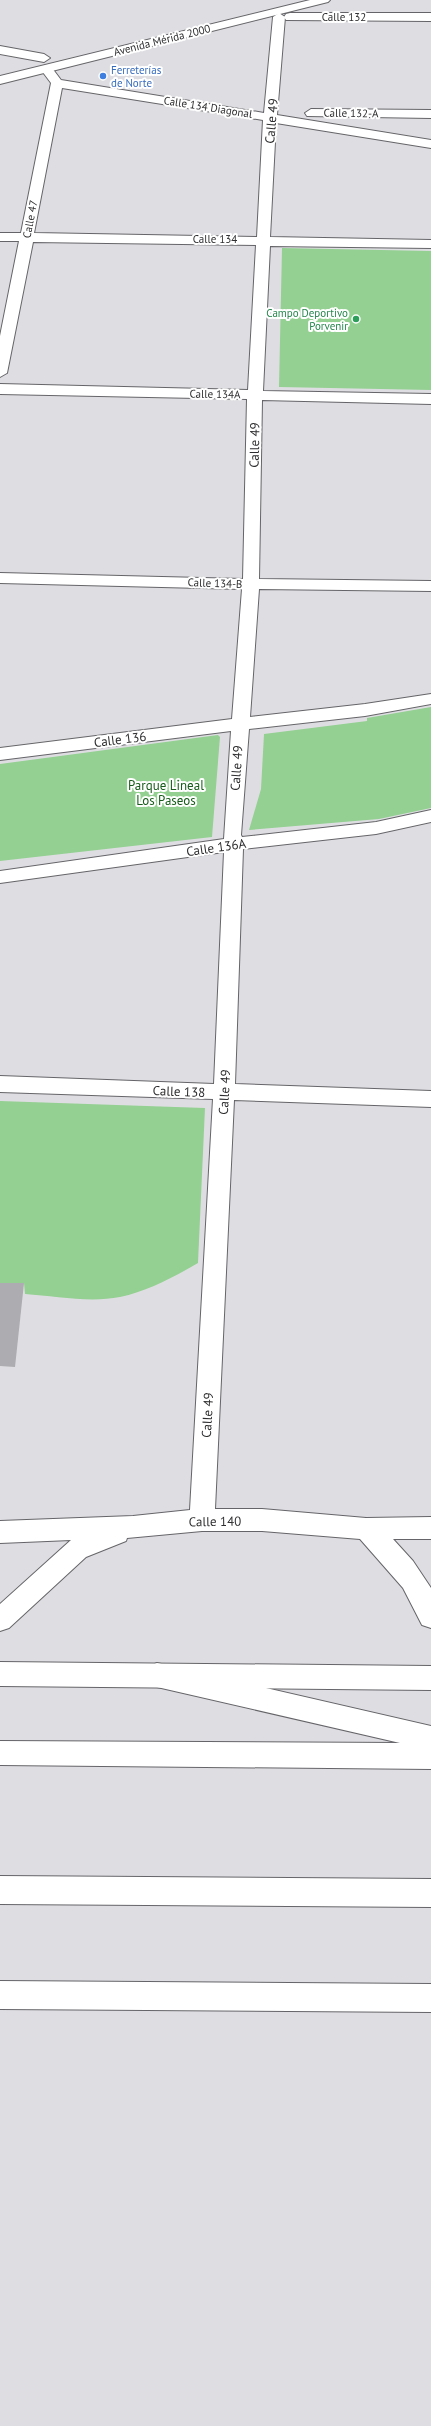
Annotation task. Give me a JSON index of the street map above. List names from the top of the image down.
{
  "streets": {
    "main road": [
      "Calle 132",
      "Avenida Mérida 2000",
      "Calle 134 Diagonal",
      "Calle 132-A",
      "Calle 49",
      "Calle 47",
      "Calle 134",
      "Calle 134A",
      "Calle 134-B",
      "Calle 136",
      "Calle 136A",
      "Calle 138",
      "Calle 140"
    ]
  },
  "crossings": [
    ["Calle 132", "Avenida Mérida 2000"],
    ["Calle 132", "Calle 49"],
    ["Avenida Mérida 2000", "Calle 49"],
    ["Calle 134 Diagonal", "Calle 132-A"],
    ["Calle 134 Diagonal", "Calle 49"],
    ["Calle 134 Diagonal", "Calle 47"],
    ["Calle 132-A", "Calle 49"],
    ["Calle 49", "Calle 134"],
    ["Calle 49", "Calle 134A"],
    ["Calle 49", "Calle 134-B"],
    ["Calle 49", "Calle 136"],
    ["Calle 49", "Calle 136A"],
    ["Calle 49", "Calle 138"],
    ["Calle 49", "Calle 140"],
    ["Calle 47", "Calle 134"]
  ],
  "parks": ["Parque Lineal Los Paseos"],
  "places": ["Ferreterías de Norte", "Campo Deportivo Porvenir"]
}
